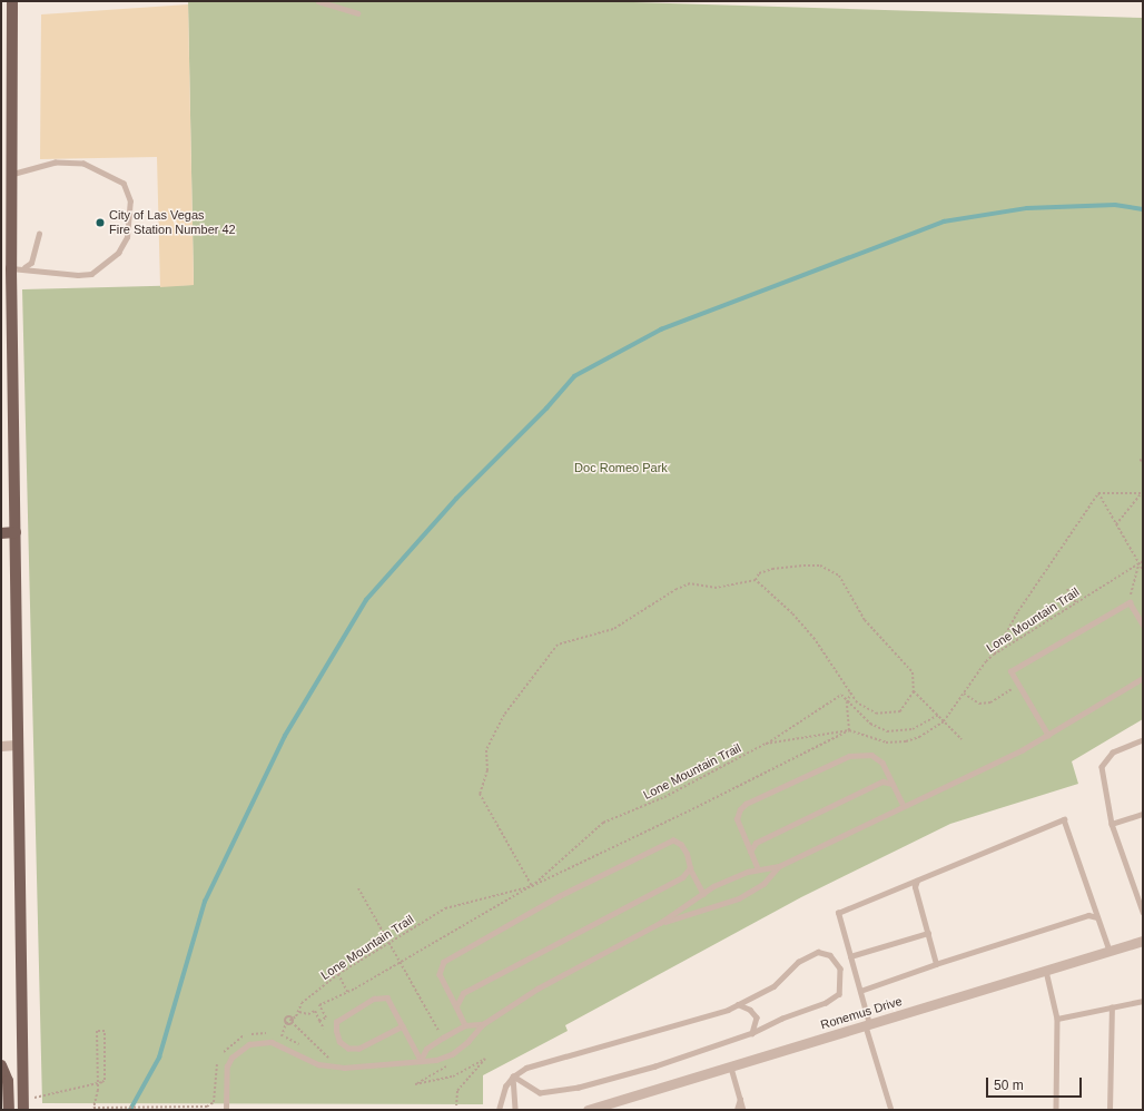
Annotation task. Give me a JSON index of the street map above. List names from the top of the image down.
{
  "streets": {
    "street": ["Ronemus Drive"],
    "path": ["Lone Mountain Trail"]
  },
  "parks": ["Doc Romeo Park"],
  "places": ["City of Las Vegas Fire Station Number 42"],
  "scale_bar": "50 m"
}
